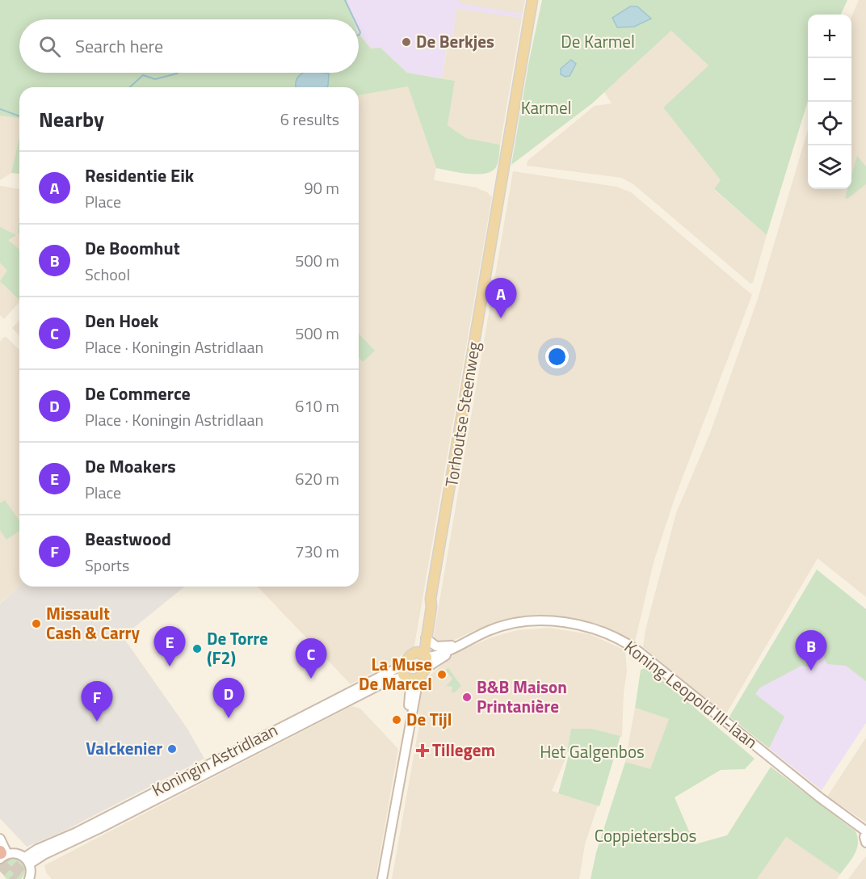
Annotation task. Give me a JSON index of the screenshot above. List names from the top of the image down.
{
  "streets": {
    "main road": ["Torhoutse Steenweg"],
    "street": ["Koning Leopold III-laan", "Koningin Astridlaan"]
  },
  "crossings": [
    ["Torhoutse Steenweg", "Koning Leopold III-laan"]
  ],
  "parks": [
    "De Karmel",
    "Karmel",
    "Het Galgenbos",
    "Coppietersbos"
  ],
  "places": {
    "other": [
      "De Berkjes",
      "Missault Cash & Carry",
      "De Torre (F2)",
      "La Muse De Marcel",
      "B&B Maison Printanière",
      "De Tijl",
      "Valckenier"
    ],
    "health": ["Tillegem"]
  },
  "page": {
    "map_buttons": ["+", "−"],
    "search": "Search here",
    "heading": ["Nearby", "6 results"],
    "list": [
      {
        "mark": "A",
        "name": "Residentie Eik",
        "note": "Place",
        "value": "90 m"
      },
      {
        "mark": "B",
        "name": "De Boomhut",
        "note": "School",
        "value": "500 m"
      },
      {
        "mark": "C",
        "name": "Den Hoek",
        "note": "Place · Koningin Astridlaan",
        "value": "500 m"
      },
      {
        "mark": "D",
        "name": "De Commerce",
        "note": "Place · Koningin Astridlaan",
        "value": "610 m"
      },
      {
        "mark": "E",
        "name": "De Moakers",
        "note": "Place",
        "value": "620 m"
      },
      {
        "mark": "F",
        "name": "Beastwood",
        "note": "Sports",
        "value": "730 m"
      }
    ],
    "pins": [
      "A",
      "E",
      "B",
      "C",
      "D",
      "F"
    ]
  }
}
